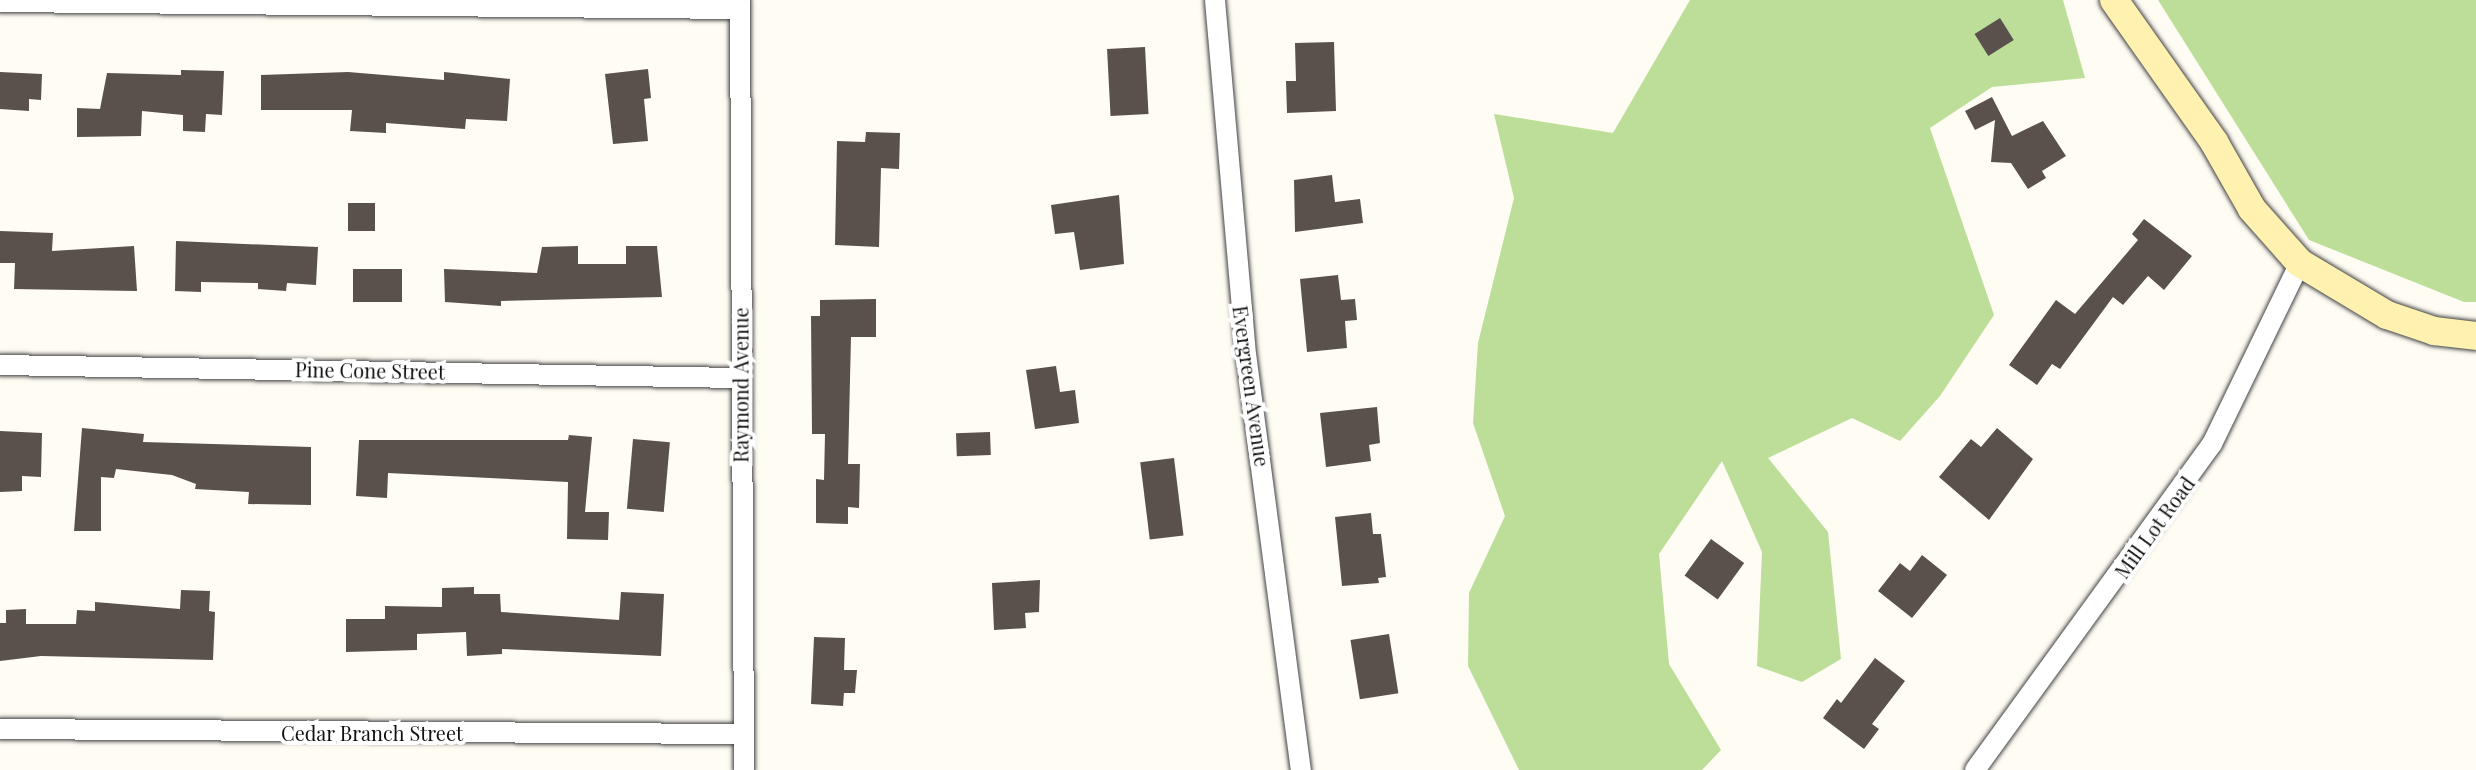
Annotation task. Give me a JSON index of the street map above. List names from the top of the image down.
{
  "streets": {
    "street": [
      "Pine Cone Street",
      "Raymond Avenue",
      "Evergreen Avenue",
      "Mill Lot Road",
      "Cedar Branch Street"
    ]
  },
  "crossings": [
    ["Pine Cone Street", "Raymond Avenue"],
    ["Raymond Avenue", "Cedar Branch Street"]
  ]
}
